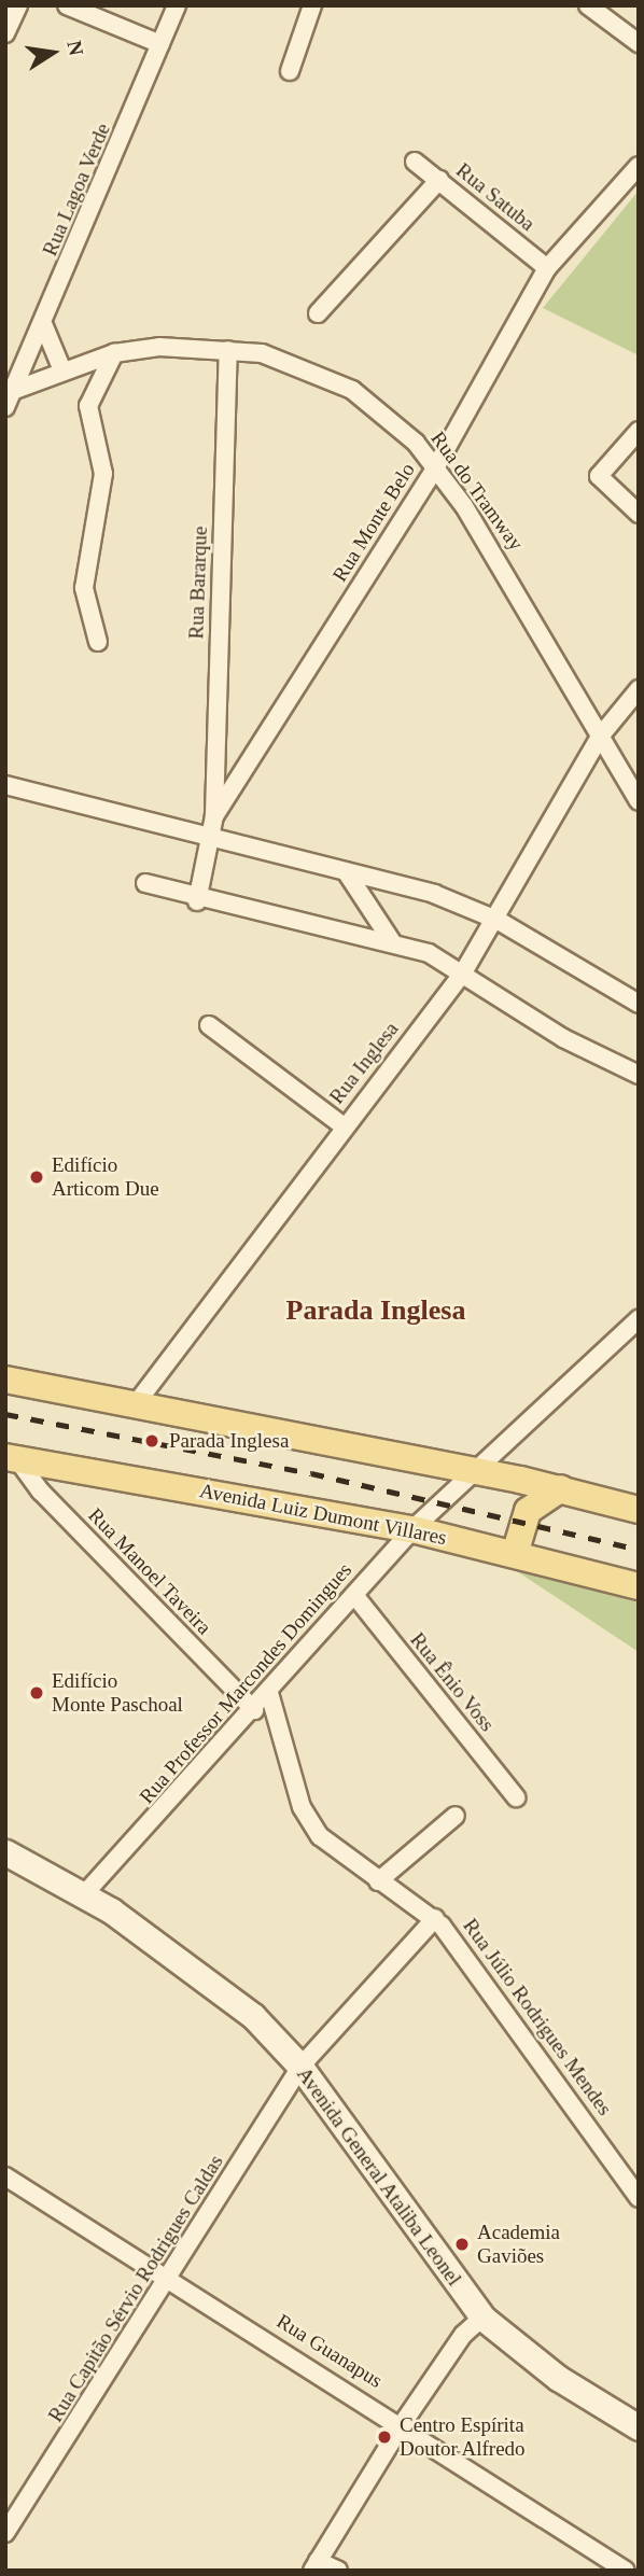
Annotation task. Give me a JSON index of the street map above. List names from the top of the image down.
{
  "streets": {
    "main road": ["Avenida Luiz Dumont Villares", "Avenida General Ataliba Leonel"],
    "street": [
      "Rua Lagoa Verde",
      "Rua Satuba",
      "Rua do Tramway",
      "Rua Monte Belo",
      "Rua Bararque",
      "Rua Inglesa",
      "Rua Manoel Taveira",
      "Rua Ênio Voss",
      "Rua Professor Marcondes Domingues",
      "Rua Júlio Rodrigues Mendes",
      "Rua Capitão Sérvio Rodrigues Caldas",
      "Rua Guanapus"
    ]
  },
  "crossings": [
    ["Rua Lagoa Verde", "Rua do Tramway"],
    ["Rua Satuba", "Rua Monte Belo"],
    ["Rua do Tramway", "Rua Monte Belo"],
    ["Rua do Tramway", "Rua Bararque"],
    ["Rua do Tramway", "Rua Inglesa"],
    ["Rua Monte Belo", "Rua Bararque"],
    ["Avenida Luiz Dumont Villares", "Rua Manoel Taveira"],
    ["Avenida Luiz Dumont Villares", "Rua Professor Marcondes Domingues"],
    ["Rua Manoel Taveira", "Rua Professor Marcondes Domingues"],
    ["Rua Ênio Voss", "Rua Professor Marcondes Domingues"],
    ["Rua Professor Marcondes Domingues", "Avenida General Ataliba Leonel"],
    ["Rua Júlio Rodrigues Mendes", "Avenida General Ataliba Leonel"],
    ["Rua Júlio Rodrigues Mendes", "Rua Capitão Sérvio Rodrigues Caldas"],
    ["Avenida General Ataliba Leonel", "Rua Capitão Sérvio Rodrigues Caldas"],
    ["Rua Capitão Sérvio Rodrigues Caldas", "Rua Guanapus"]
  ],
  "districts": ["Parada Inglesa"],
  "places": [
    "Edifício Articom Due",
    "Parada Inglesa",
    "Edifício Monte Paschoal",
    "Academia Gaviões",
    "Centro Espírita Doutor Alfredo"
  ],
  "north": "right"
}
